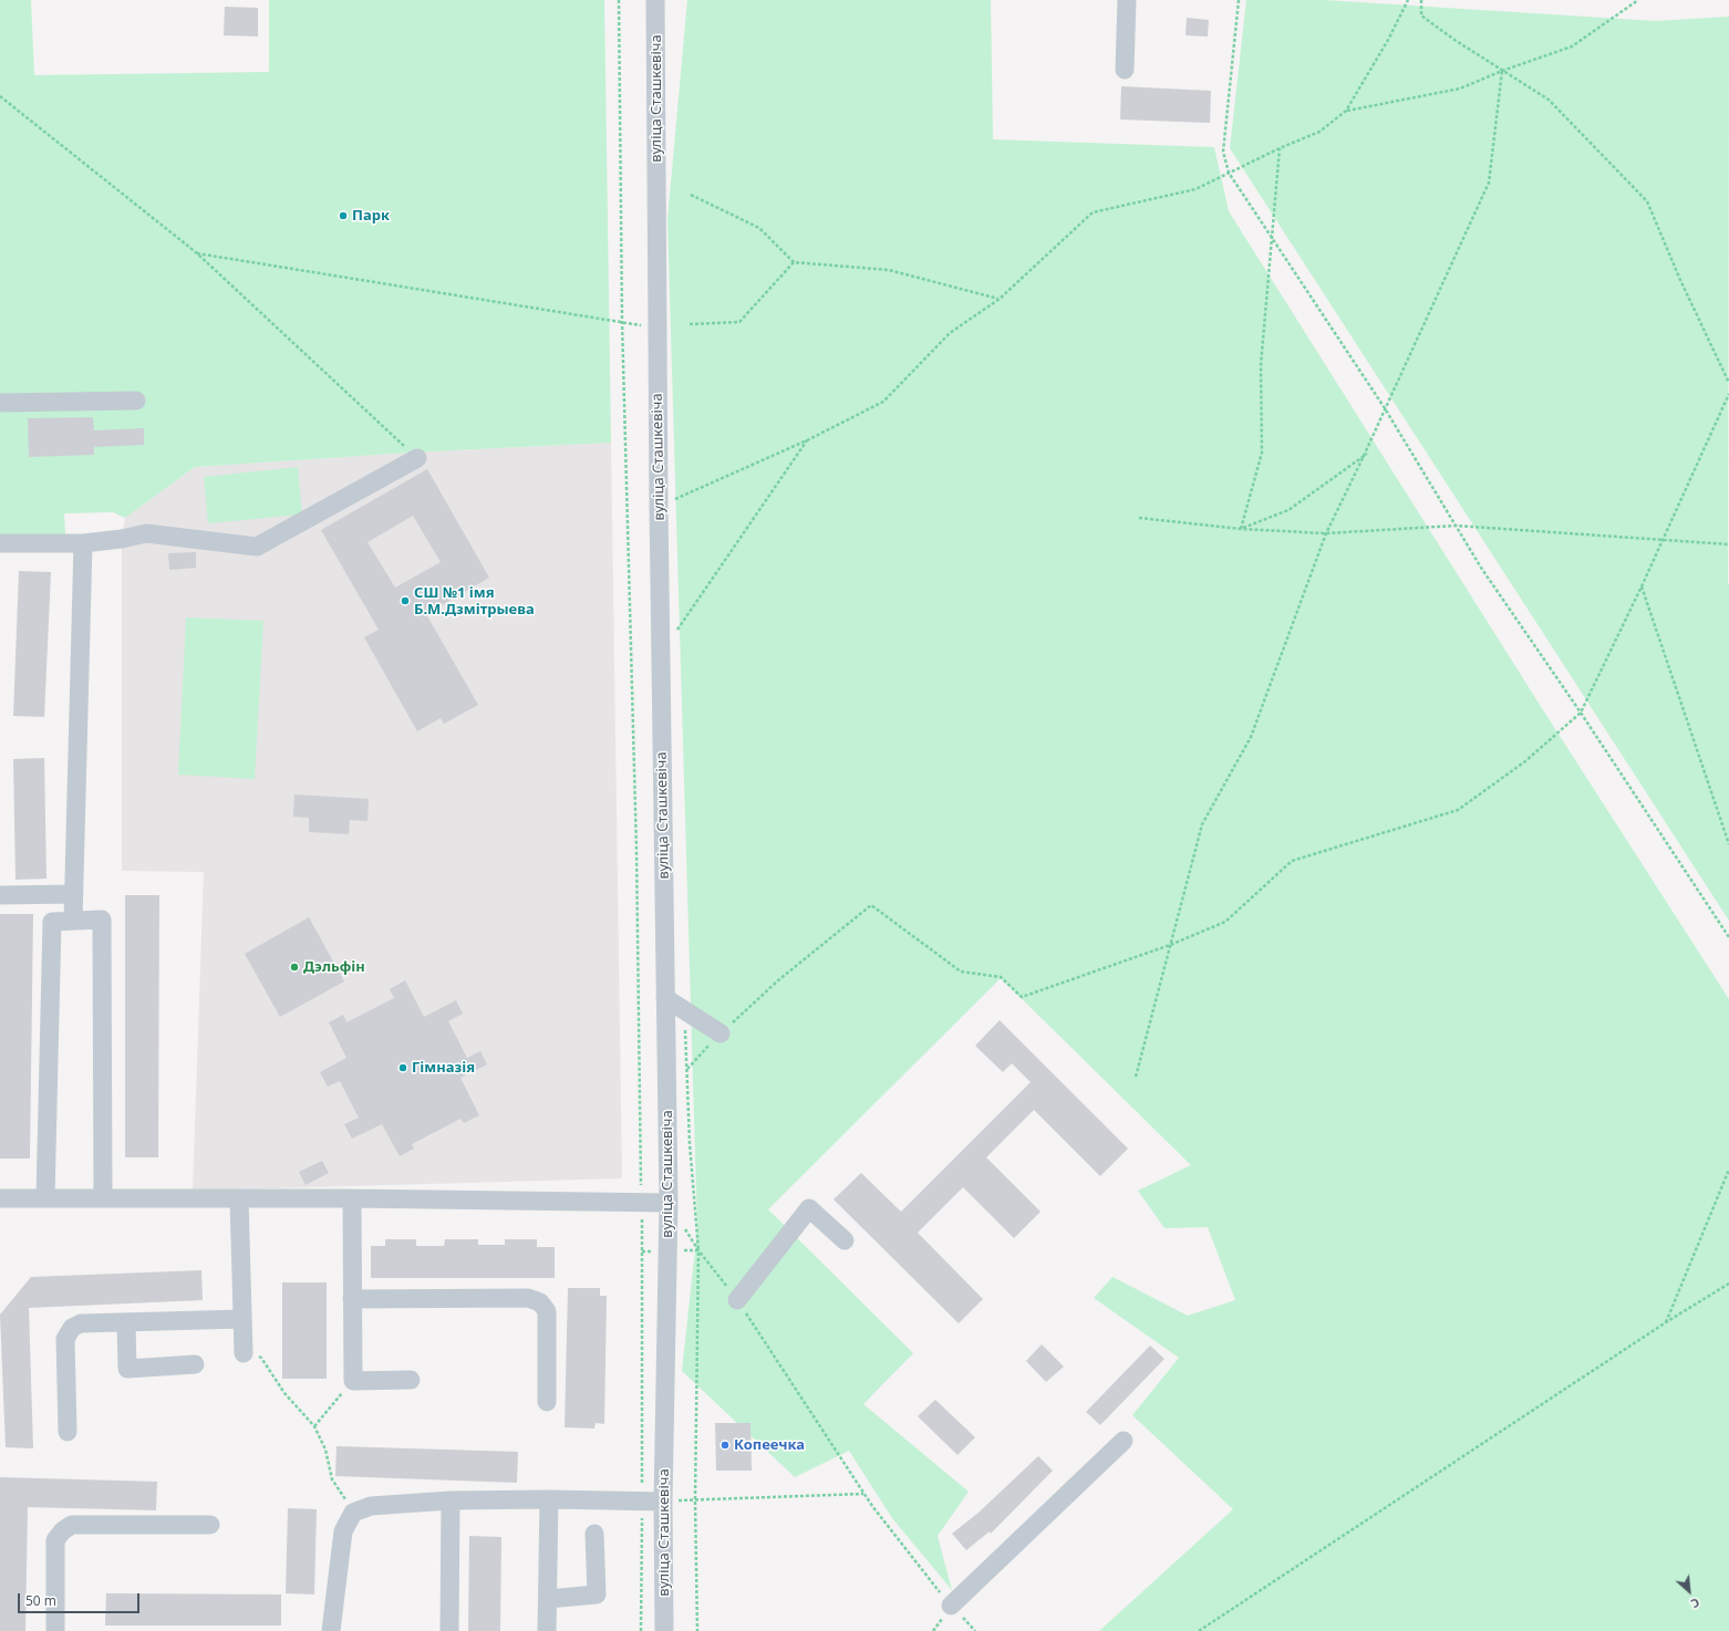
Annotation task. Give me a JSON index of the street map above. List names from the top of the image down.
{
  "streets": {
    "street": ["вуліца Сташкевіча"]
  },
  "places": [
    "Парк",
    "СШ №1 імя Б.М.Дзмітрыева",
    "Дэльфін",
    "Гімназія",
    "Копеечка"
  ],
  "scale_bar": "50 m",
  "north": "bottom right"
}
